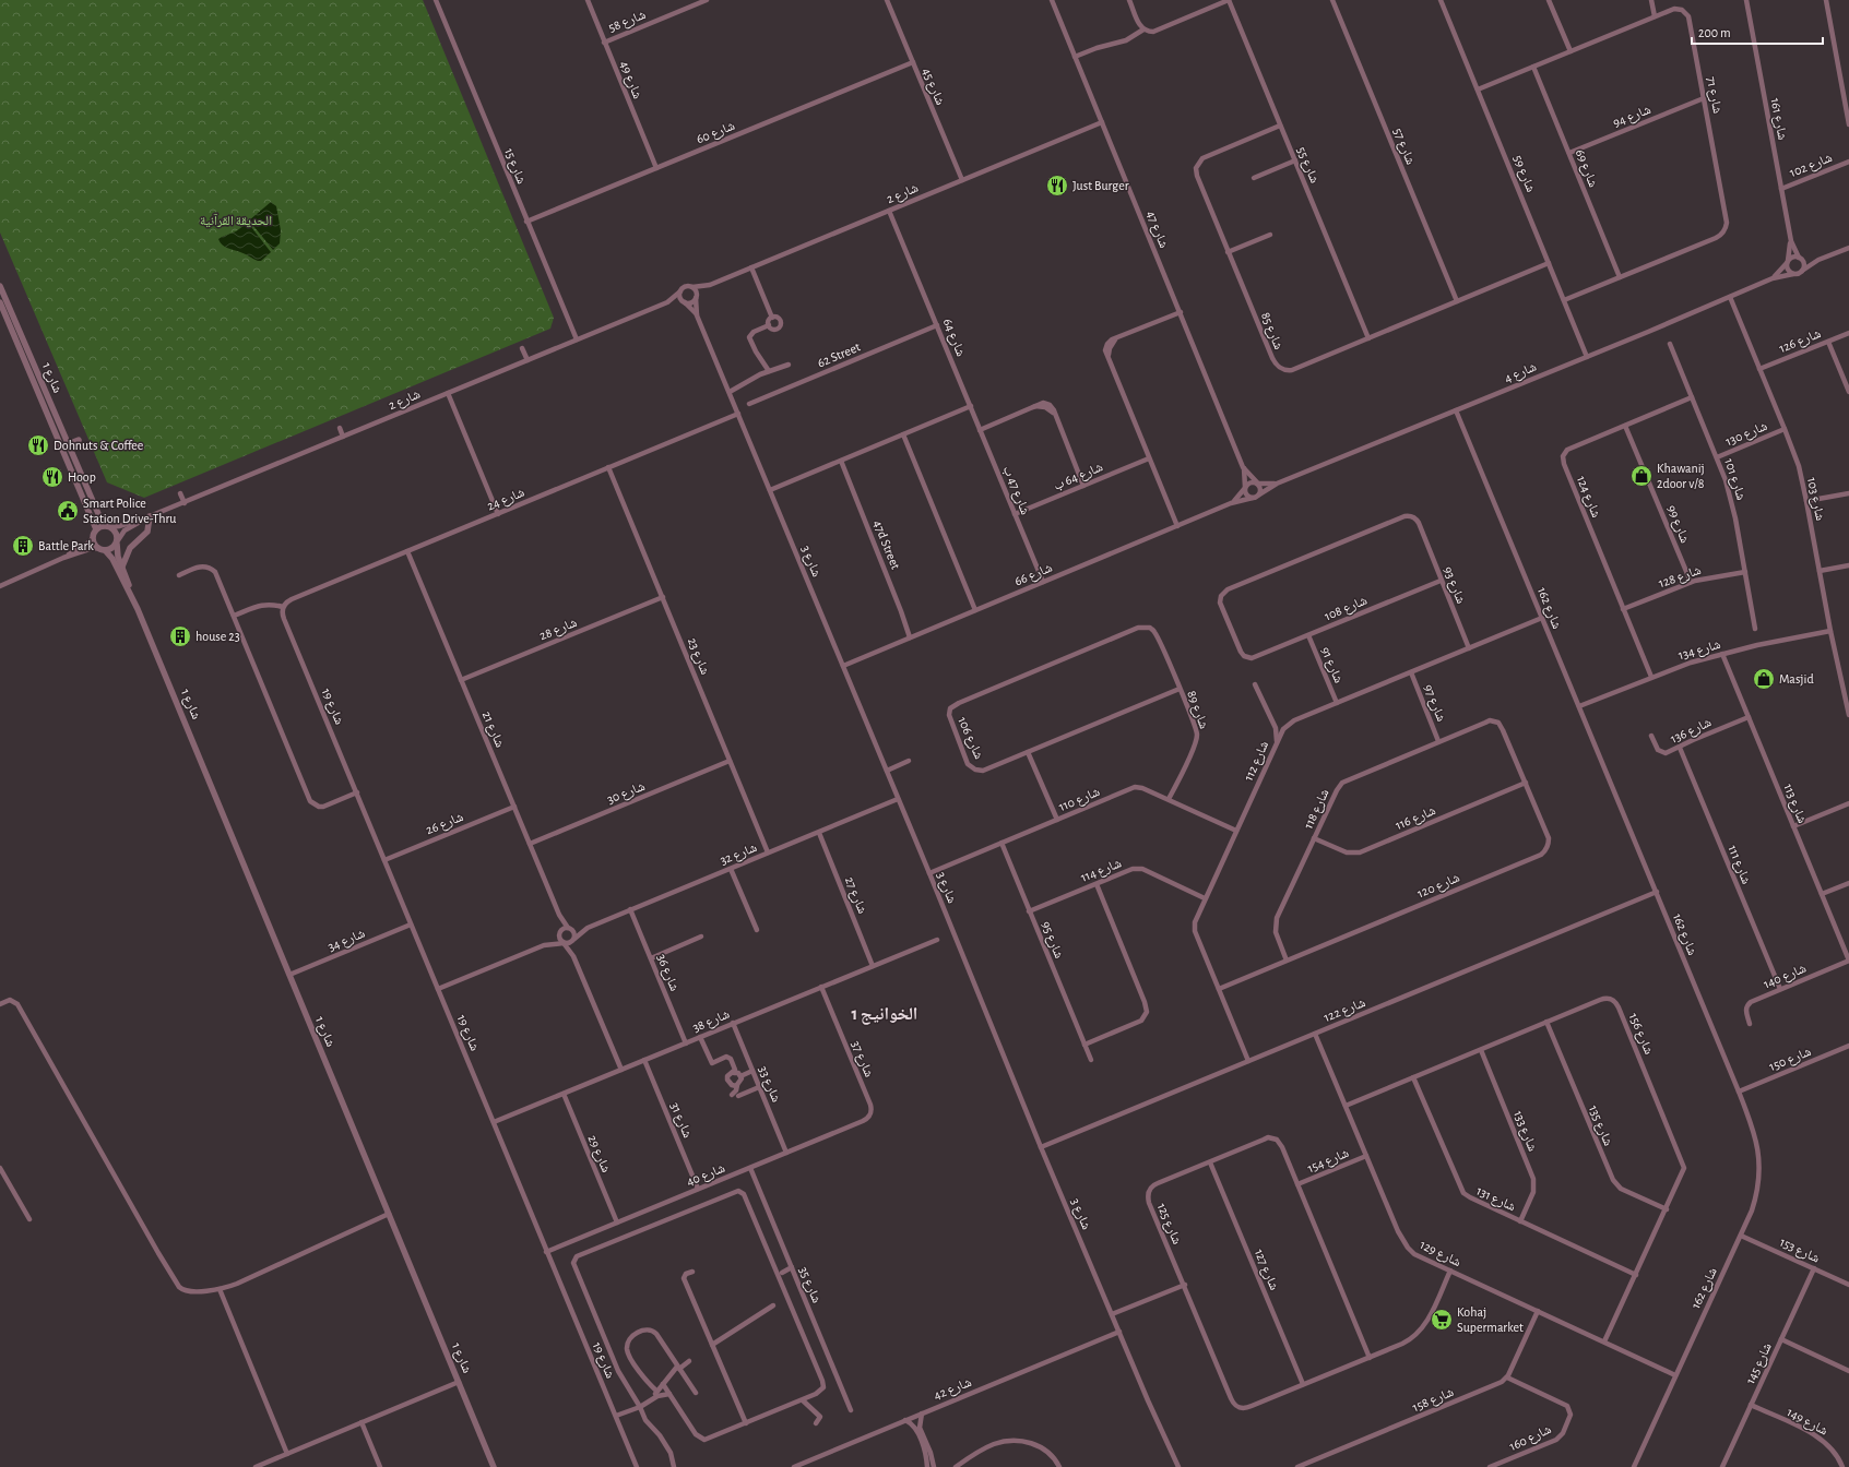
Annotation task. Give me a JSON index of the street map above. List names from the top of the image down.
{
  "streets": {
    "street": [
      "شارع 58",
      "شارع 49",
      "شارع 45",
      "شارع 71",
      "شارع 94",
      "شارع 161",
      "شارع 60",
      "شارع 57",
      "شارع 55",
      "شارع 102",
      "شارع 15",
      "شارع 69",
      "شارع 59",
      "شارع 2",
      "شارع 47",
      "شارع 85",
      "شارع 64",
      "شارع 126",
      "62 Street",
      "شارع 4",
      "شارع 1",
      "شارع 130",
      "شارع 64 ب",
      "شارع 101",
      "شارع 47 ب",
      "شارع 124",
      "شارع 24",
      "شارع 103",
      "شارع 99",
      "47d Street",
      "شارع 3",
      "شارع 66",
      "شارع 128",
      "شارع 93",
      "شارع 108",
      "شارع 162",
      "شارع 28",
      "شارع 134",
      "شارع 23",
      "شارع 91",
      "شارع 97",
      "شارع 19",
      "شارع 89",
      "شارع 21",
      "شارع 136",
      "شارع 106",
      "شارع 112",
      "شارع 30",
      "شارع 110",
      "شارع 113",
      "شارع 118",
      "شارع 116",
      "شارع 26",
      "شارع 32",
      "شارع 111",
      "شارع 114",
      "شارع 120",
      "شارع 27",
      "شارع 34",
      "شارع 95",
      "شارع 36",
      "شارع 140",
      "شارع 122",
      "شارع 38",
      "شارع 156",
      "شارع 37",
      "شارع 150",
      "شارع 33",
      "شارع 31",
      "شارع 135",
      "شارع 133",
      "شارع 29",
      "شارع 154",
      "شارع 40",
      "شارع 131",
      "شارع 125",
      "شارع 153",
      "شارع 129",
      "شارع 127",
      "شارع 35",
      "شارع 145",
      "شارع 42",
      "شارع 158",
      "شارع 149",
      "شارع 160"
    ]
  },
  "crossings": [
    ["شارع 58", "شارع 49"],
    ["شارع 49", "شارع 60"],
    ["شارع 45", "شارع 60"],
    ["شارع 45", "شارع 2"],
    ["شارع 71", "شارع 94"],
    ["شارع 71", "شارع 69"],
    ["شارع 71", "شارع 59"],
    ["شارع 94", "شارع 69"],
    ["شارع 161", "شارع 102"],
    ["شارع 161", "شارع 4"],
    ["شارع 60", "شارع 15"],
    ["شارع 57", "شارع 85"],
    ["شارع 55", "شارع 85"],
    ["شارع 15", "شارع 2"],
    ["شارع 59", "شارع 85"],
    ["شارع 59", "شارع 4"],
    ["شارع 2", "شارع 47"],
    ["شارع 2", "شارع 64"],
    ["شارع 2", "شارع 1"],
    ["شارع 2", "شارع 3"],
    ["شارع 47", "شارع 4"],
    ["شارع 47", "شارع 66"],
    ["شارع 64", "62 Street"],
    ["شارع 64", "شارع 47 ب"],
    ["شارع 126", "شارع 103"],
    ["شارع 4", "شارع 103"],
    ["شارع 4", "شارع 66"],
    ["شارع 4", "شارع 162"],
    ["شارع 1", "شارع 34"],
    ["شارع 130", "شارع 101"],
    ["شارع 130", "شارع 103"],
    ["شارع 64 ب", "شارع 47 ب"],
    ["شارع 101", "شارع 124"],
    ["شارع 101", "شارع 128"],
    ["شارع 47 ب", "شارع 66"],
    ["شارع 124", "شارع 99"],
    ["شارع 124", "شارع 128"],
    ["شارع 124", "شارع 134"],
    ["شارع 24", "شارع 3"],
    ["شارع 24", "شارع 23"],
    ["شارع 24", "شارع 19"],
    ["شارع 24", "شارع 21"],
    ["شارع 103", "شارع 134"],
    ["شارع 99", "شارع 128"],
    ["47d Street", "شارع 66"],
    ["شارع 3", "شارع 66"],
    ["شارع 3", "شارع 110"],
    ["شارع 3", "شارع 32"],
    ["شارع 3", "شارع 122"],
    ["شارع 3", "شارع 42"],
    ["شارع 93", "شارع 108"],
    ["شارع 108", "شارع 91"],
    ["شارع 162", "شارع 134"],
    ["شارع 162", "شارع 122"],
    ["شارع 162", "شارع 150"],
    ["شارع 162", "شارع 153"],
    ["شارع 162", "شارع 129"],
    ["شارع 28", "شارع 23"],
    ["شارع 28", "شارع 21"],
    ["شارع 134", "شارع 113"],
    ["شارع 23", "شارع 30"],
    ["شارع 23", "شارع 32"],
    ["شارع 97", "شارع 118"],
    ["شارع 19", "شارع 26"],
    ["شارع 19", "شارع 34"],
    ["شارع 19", "شارع 38"],
    ["شارع 19", "شارع 40"],
    ["شارع 89", "شارع 106"],
    ["شارع 89", "شارع 110"],
    ["شارع 21", "شارع 30"],
    ["شارع 21", "شارع 26"],
    ["شارع 21", "شارع 32"],
    ["شارع 136", "شارع 113"],
    ["شارع 136", "شارع 111"],
    ["شارع 112", "شارع 110"],
    ["شارع 112", "شارع 114"],
    ["شارع 112", "شارع 120"],
    ["شارع 112", "شارع 122"],
    ["شارع 110", "شارع 95"],
    ["شارع 113", "شارع 140"],
    ["شارع 118", "شارع 116"],
    ["شارع 118", "شارع 120"],
    ["شارع 116", "شارع 120"],
    ["شارع 32", "شارع 27"],
    ["شارع 32", "شارع 36"],
    ["شارع 111", "شارع 140"],
    ["شارع 114", "شارع 95"],
    ["شارع 27", "شارع 38"],
    ["شارع 36", "شارع 38"],
    ["شارع 122", "شارع 129"],
    ["شارع 38", "شارع 37"],
    ["شارع 38", "شارع 33"],
    ["شارع 38", "شارع 31"],
    ["شارع 38", "شارع 29"],
    ["شارع 156", "شارع 135"],
    ["شارع 156", "شارع 133"],
    ["شارع 156", "شارع 131"],
    ["شارع 156", "شارع 129"],
    ["شارع 37", "شارع 40"],
    ["شارع 33", "شارع 40"],
    ["شارع 31", "شارع 40"],
    ["شارع 133", "شارع 131"],
    ["شارع 29", "شارع 40"],
    ["شارع 154", "شارع 125"],
    ["شارع 154", "شارع 129"],
    ["شارع 40", "شارع 35"],
    ["شارع 125", "شارع 129"],
    ["شارع 125", "شارع 127"],
    ["شارع 153", "شارع 145"],
    ["شارع 145", "شارع 149"],
    ["شارع 158", "شارع 160"]
  ],
  "districts": ["الخوانيج 1"],
  "parks": ["الحديقة القرآنية"],
  "places": {
    "restaurant": ["Just Burger", "Dohnuts & Coffee", "Hoop"],
    "shop": ["Khawanij 2door v/8", "Masjid"],
    "public building": ["Smart Police Station Drive-Thru"],
    "building": ["Battle Park", "house 23"],
    "supermarket": ["Kohaj Supermarket"]
  },
  "scale_bar": "200 m"
}
